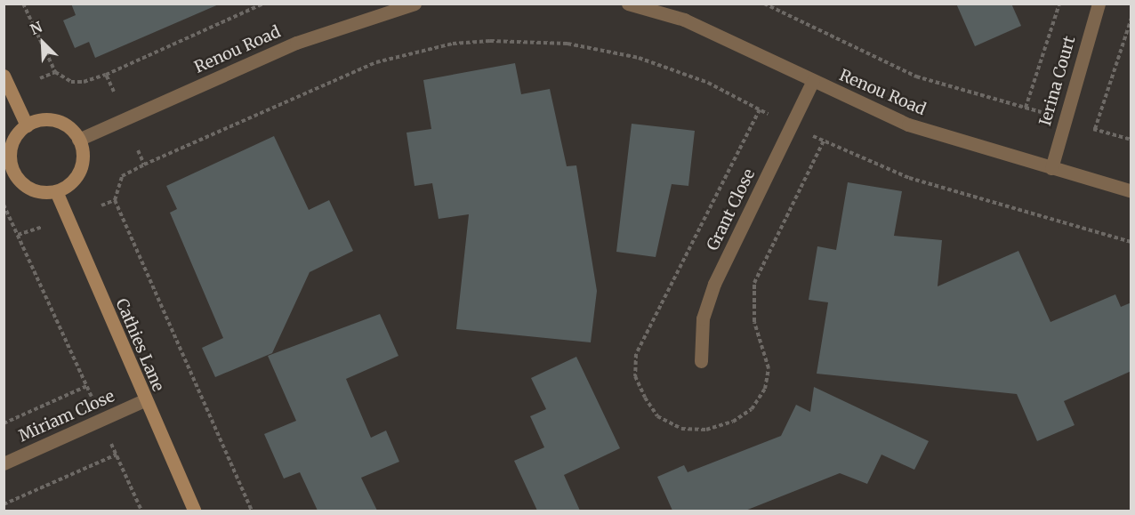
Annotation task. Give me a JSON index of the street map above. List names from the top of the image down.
{
  "streets": {
    "street": [
      "Renou Road",
      "Ierina Court",
      "Grant Close",
      "Cathies Lane",
      "Miriam Close"
    ]
  },
  "crossings": [
    ["Renou Road", "Ierina Court"],
    ["Renou Road", "Grant Close"],
    ["Renou Road", "Cathies Lane"],
    ["Cathies Lane", "Miriam Close"]
  ],
  "north": "top left"
}
